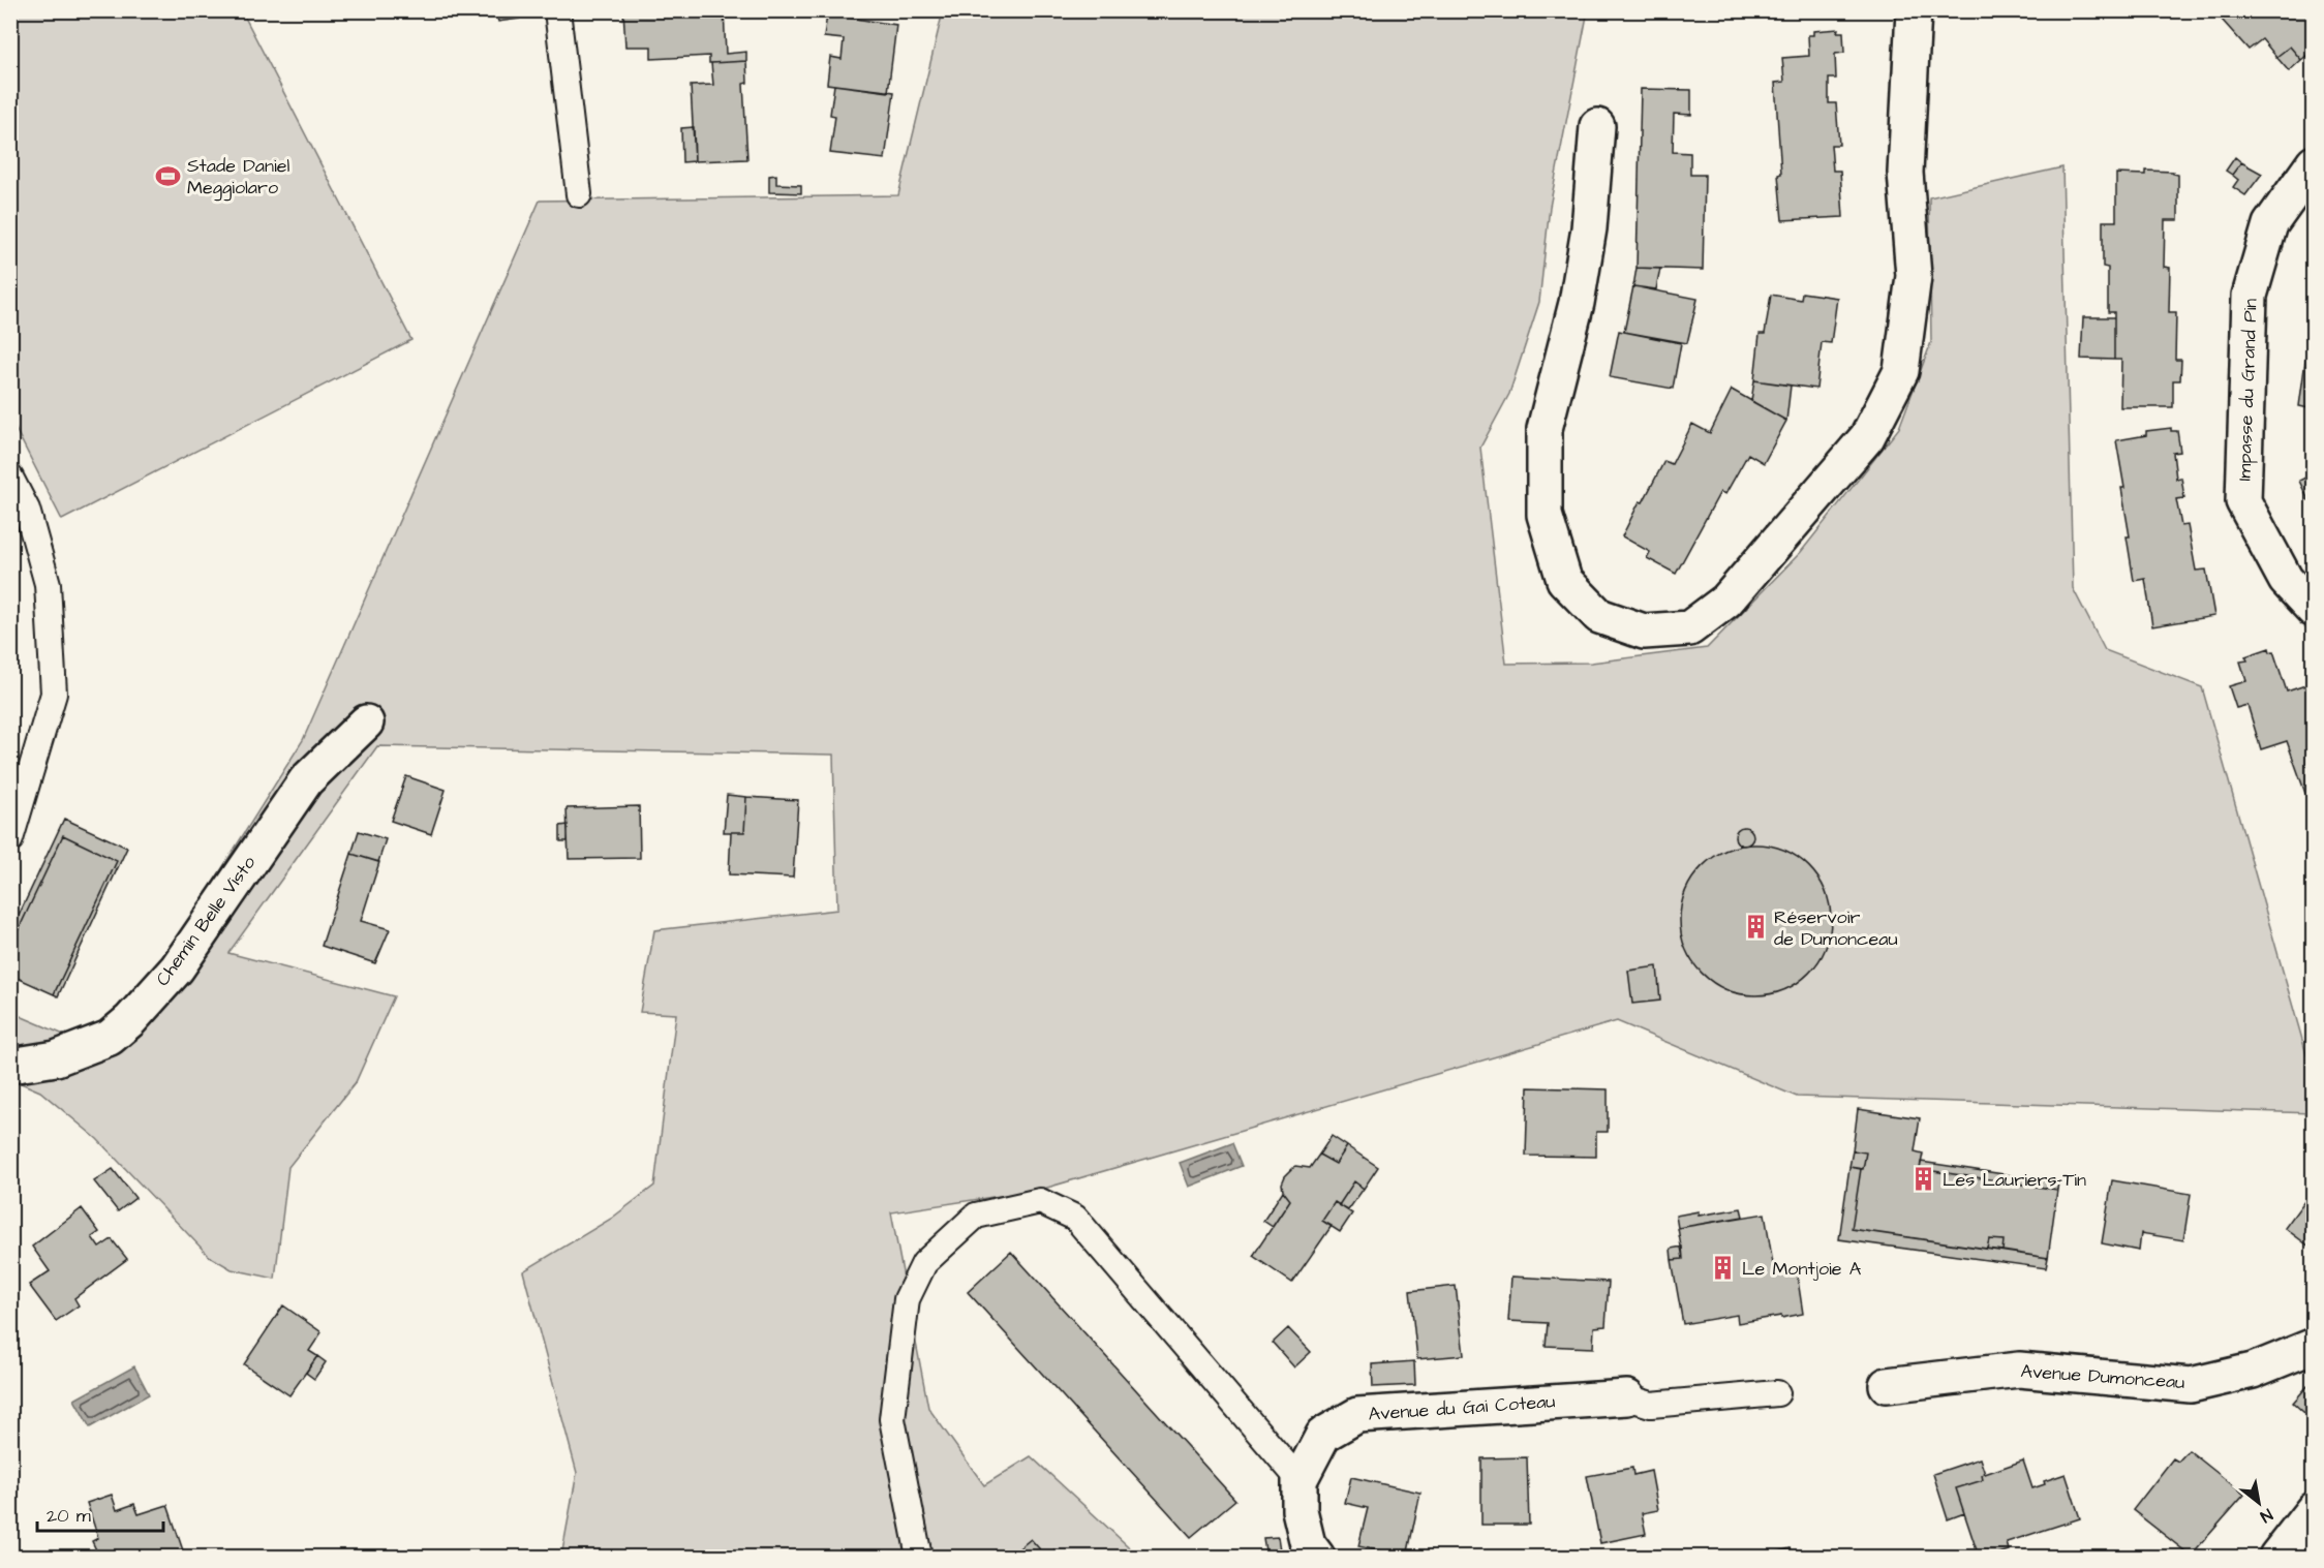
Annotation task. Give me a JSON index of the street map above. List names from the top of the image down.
{
  "streets": {
    "street": [
      "Impasse du Grand Pin",
      "Chemin Belle Visto",
      "Avenue Dumonceau",
      "Avenue du Gai Coteau"
    ]
  },
  "places": {
    "sports": ["Stade Daniel Meggiolaro"],
    "building": ["Réservoir de Dumonceau", "Les Lauriers-Tin", "Le Montjoie A"]
  },
  "scale_bar": "20 m",
  "north": "bottom right"
}
